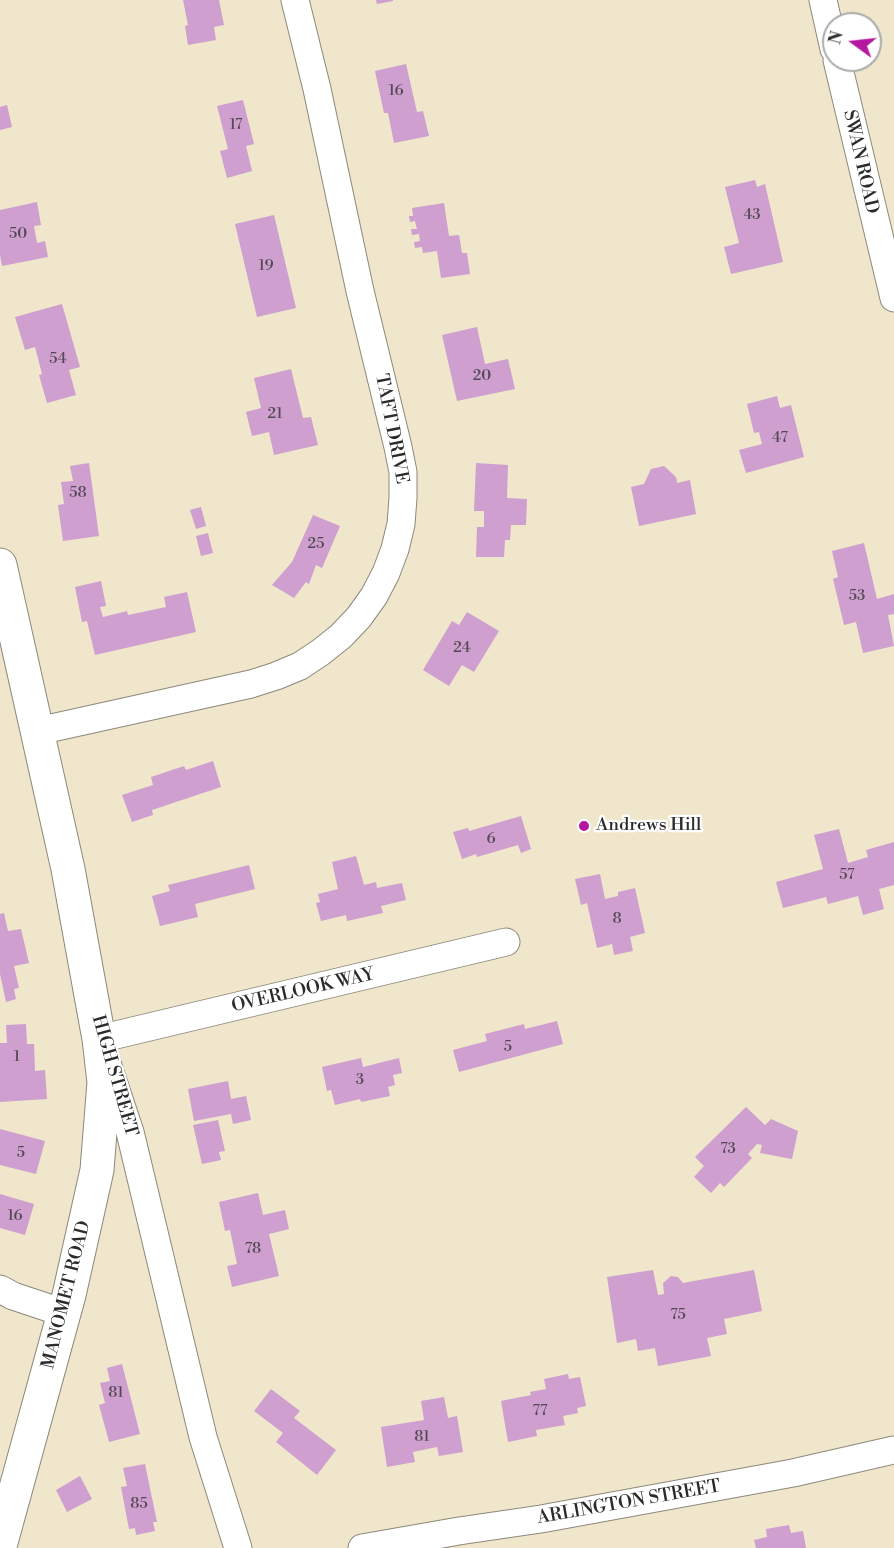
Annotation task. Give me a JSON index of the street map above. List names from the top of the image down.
{
  "streets": {
    "main road": ["HIGH STREET", "MANOMET ROAD"],
    "street": [
      "SWAN ROAD",
      "TAFT DRIVE",
      "OVERLOOK WAY",
      "ARLINGTON STREET"
    ]
  },
  "crossings": [
    ["TAFT DRIVE", "HIGH STREET"],
    ["OVERLOOK WAY", "HIGH STREET"],
    ["OVERLOOK WAY", "MANOMET ROAD"],
    ["HIGH STREET", "MANOMET ROAD"]
  ],
  "places": ["Andrews Hill"],
  "house_numbers": [
    "16",
    "17",
    "43",
    "50",
    "19",
    "54",
    "20",
    "21",
    "47",
    "58",
    "25",
    "53",
    "24",
    "6",
    "57",
    "8",
    "5",
    "1",
    "3",
    "73",
    "5",
    "16",
    "78",
    "75",
    "81",
    "77",
    "81",
    "85"
  ],
  "north": "left"
}
